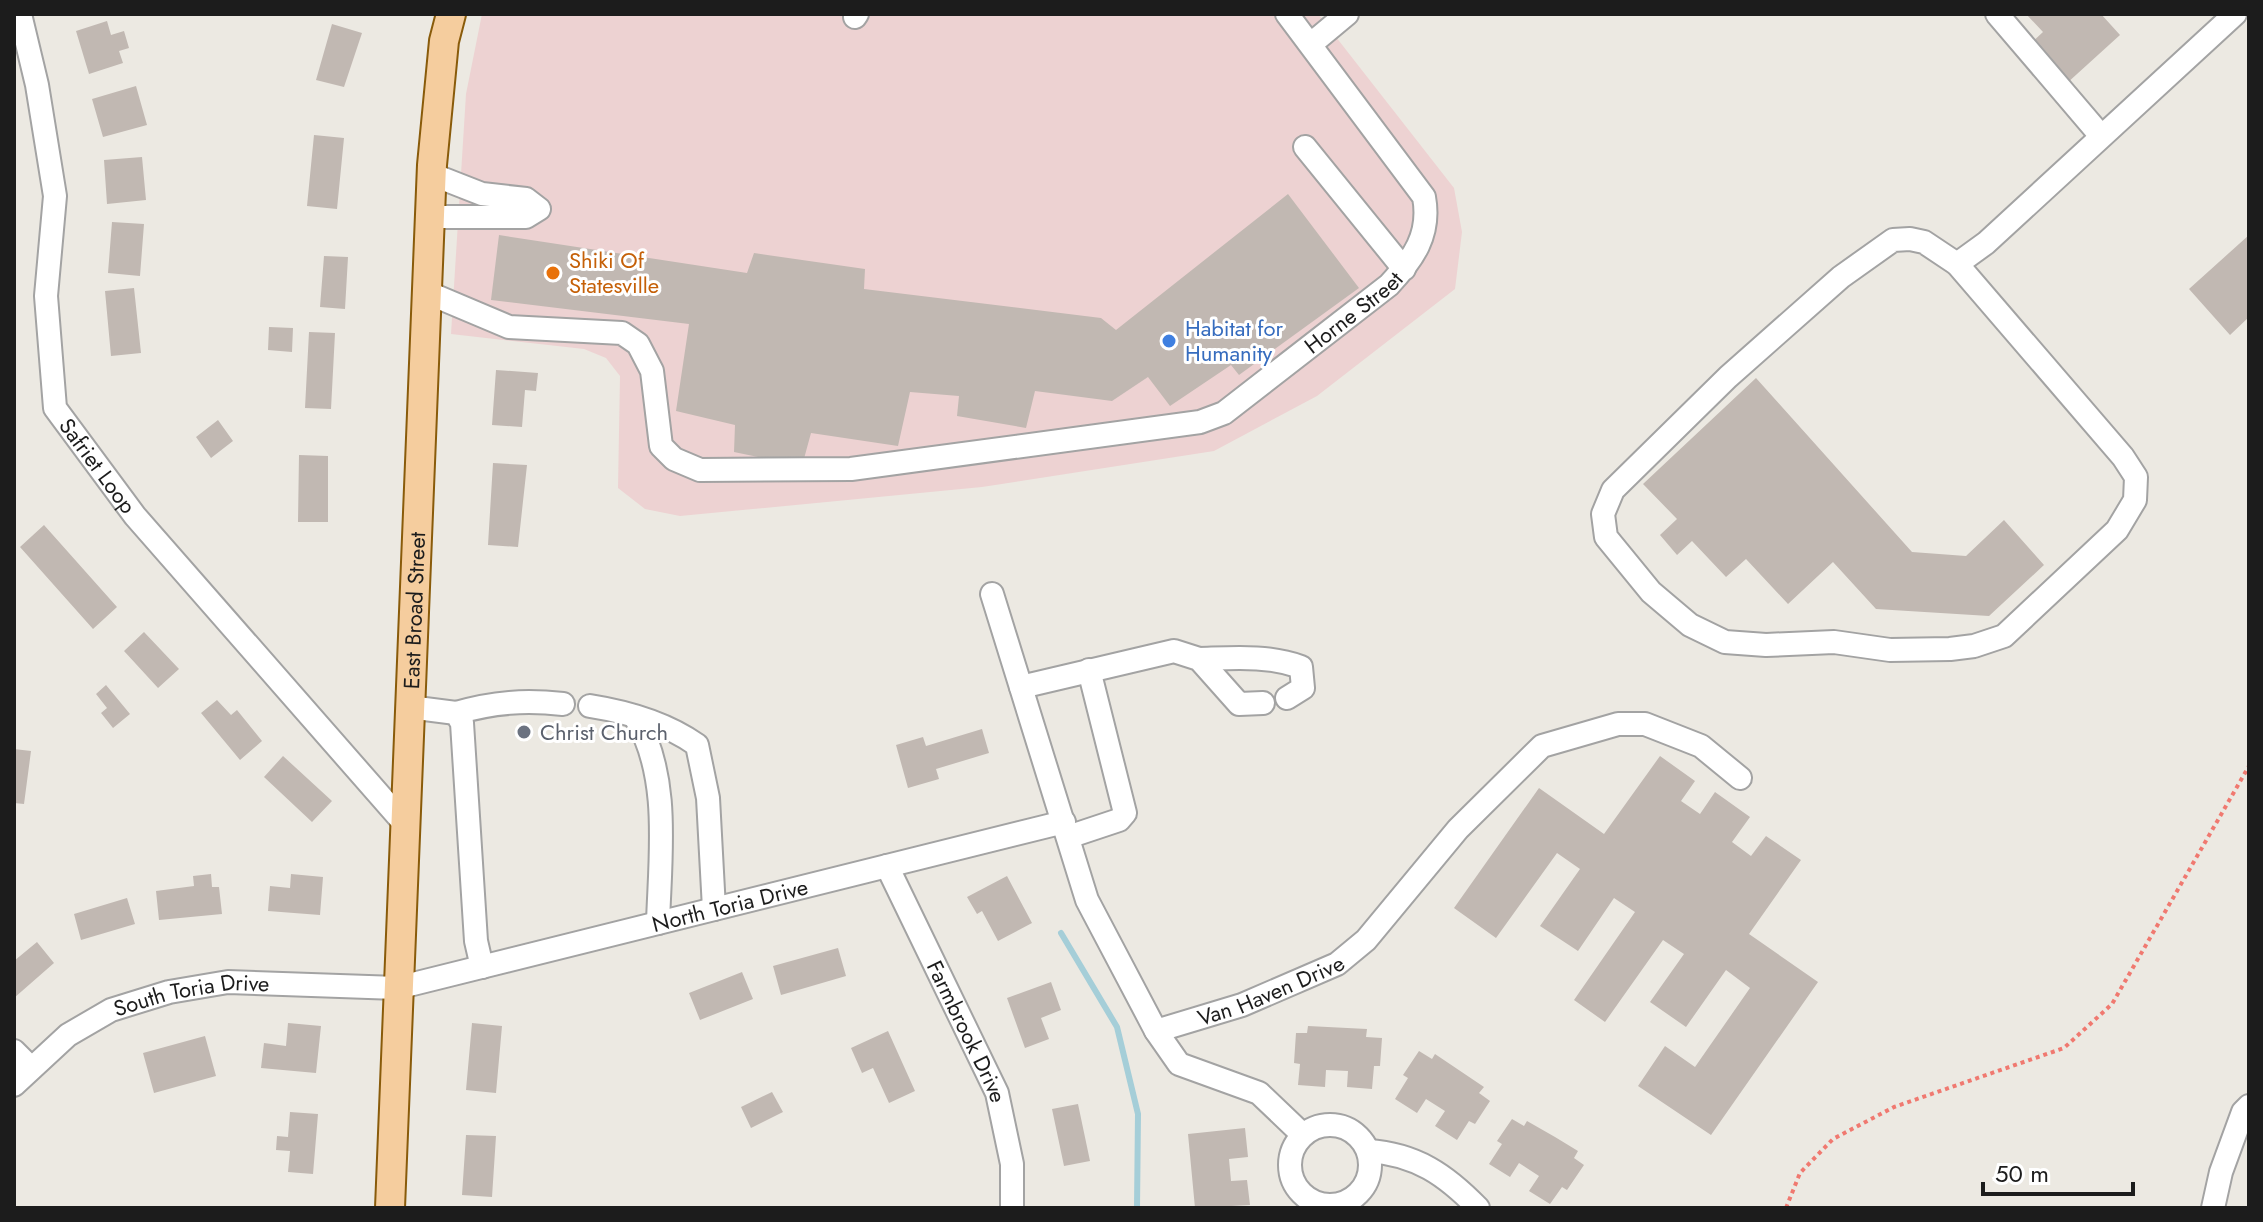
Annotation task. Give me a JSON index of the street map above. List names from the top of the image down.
{
  "streets": {
    "main road": ["East Broad Street"],
    "street": [
      "Horne Street",
      "Safriet Loop",
      "North Toria Drive",
      "Van Haven Drive",
      "South Toria Drive",
      "Farmbrook Drive"
    ]
  },
  "crossings": [
    ["Horne Street", "East Broad Street"],
    ["Safriet Loop", "East Broad Street"],
    ["East Broad Street", "North Toria Drive"],
    ["East Broad Street", "South Toria Drive"],
    ["North Toria Drive", "South Toria Drive"],
    ["North Toria Drive", "Farmbrook Drive"]
  ],
  "places": ["Shiki Of Statesville", "Habitat for Humanity", "Christ Church"],
  "scale_bar": "50 m"
}
